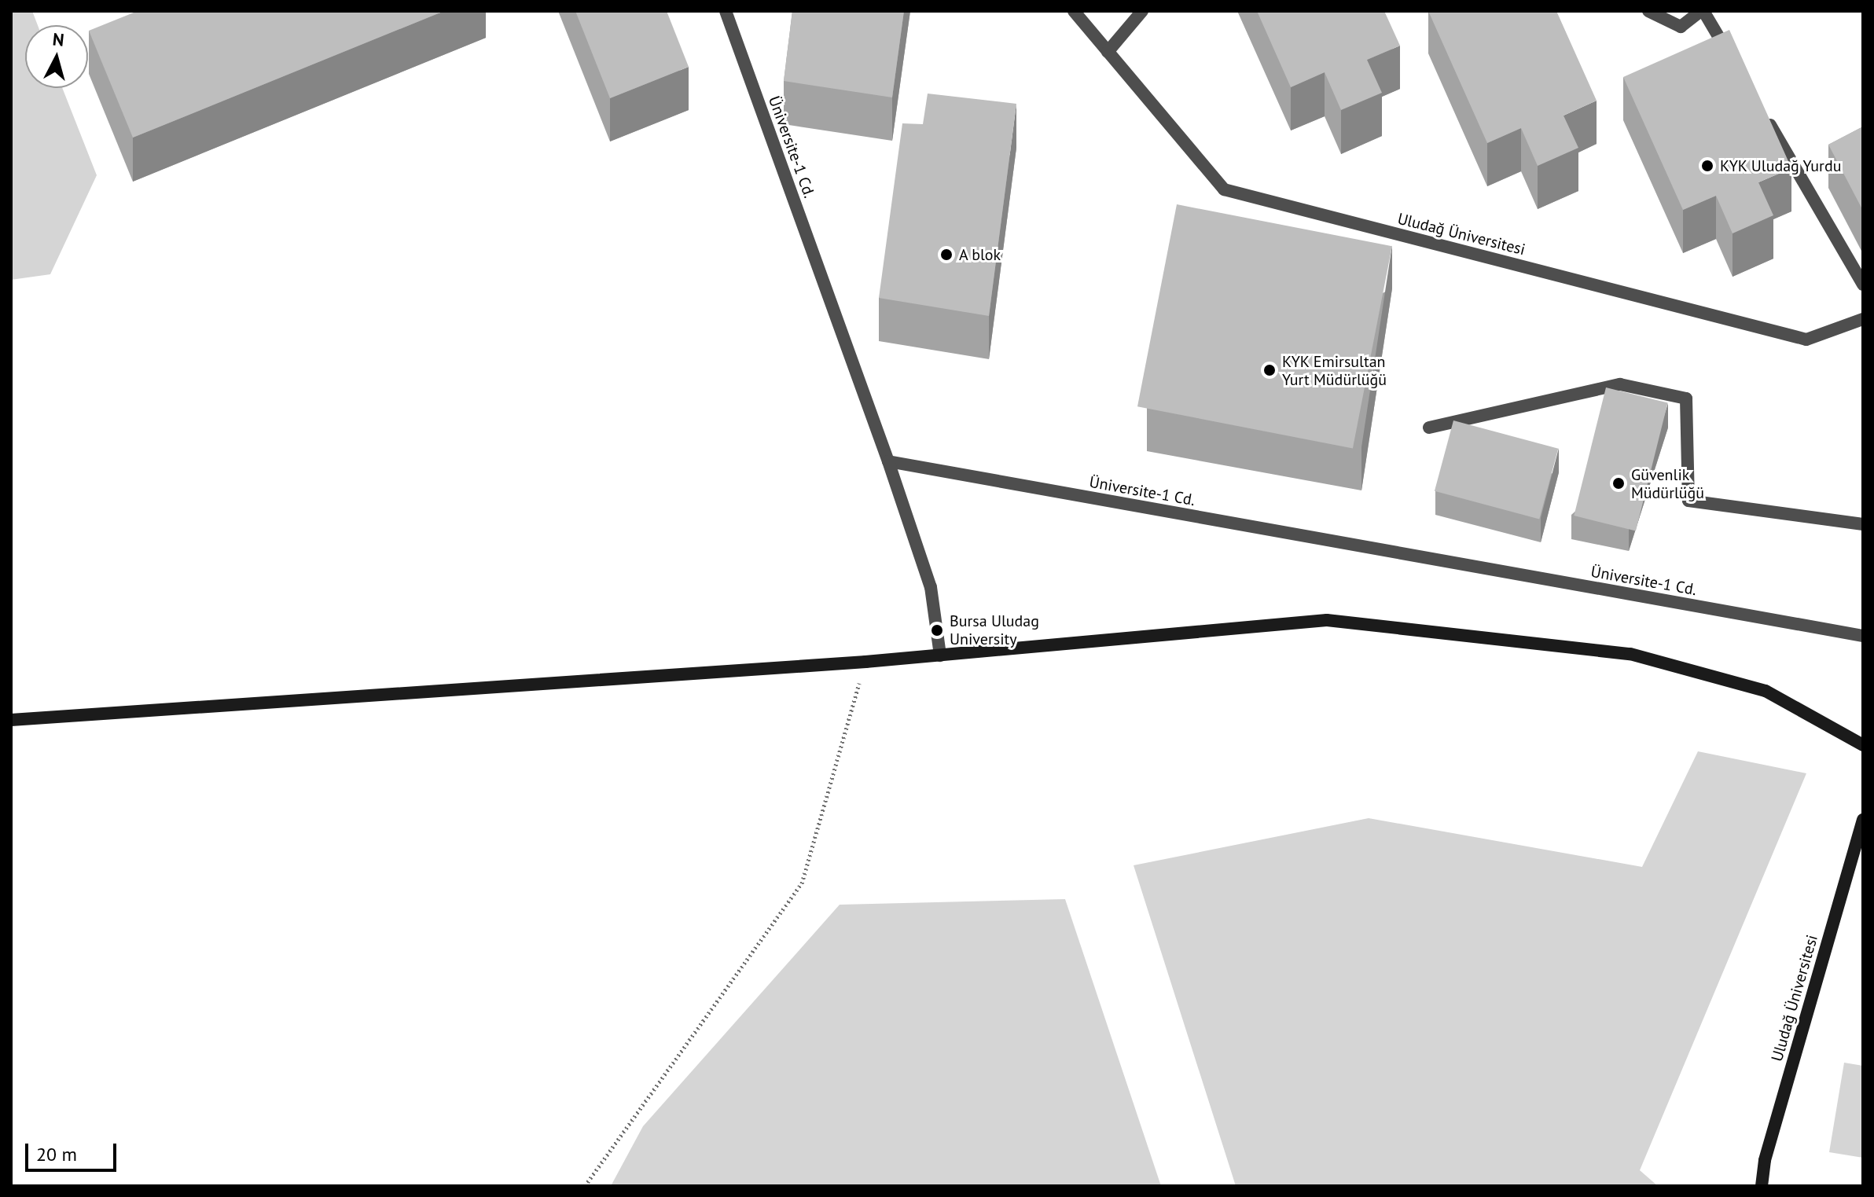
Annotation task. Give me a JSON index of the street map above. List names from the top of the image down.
{
  "streets": {
    "street": ["Üniversite-1 Cd.", "Uludağ Üniversitesi"]
  },
  "places": [
    "KYK Uludağ Yurdu",
    "A blok",
    "KYK Emirsultan Yurt Müdürlüğü",
    "Güvenlik Müdürlüğü",
    "Bursa Uludag University"
  ],
  "scale_bar": "20 m",
  "north": "top"
}
